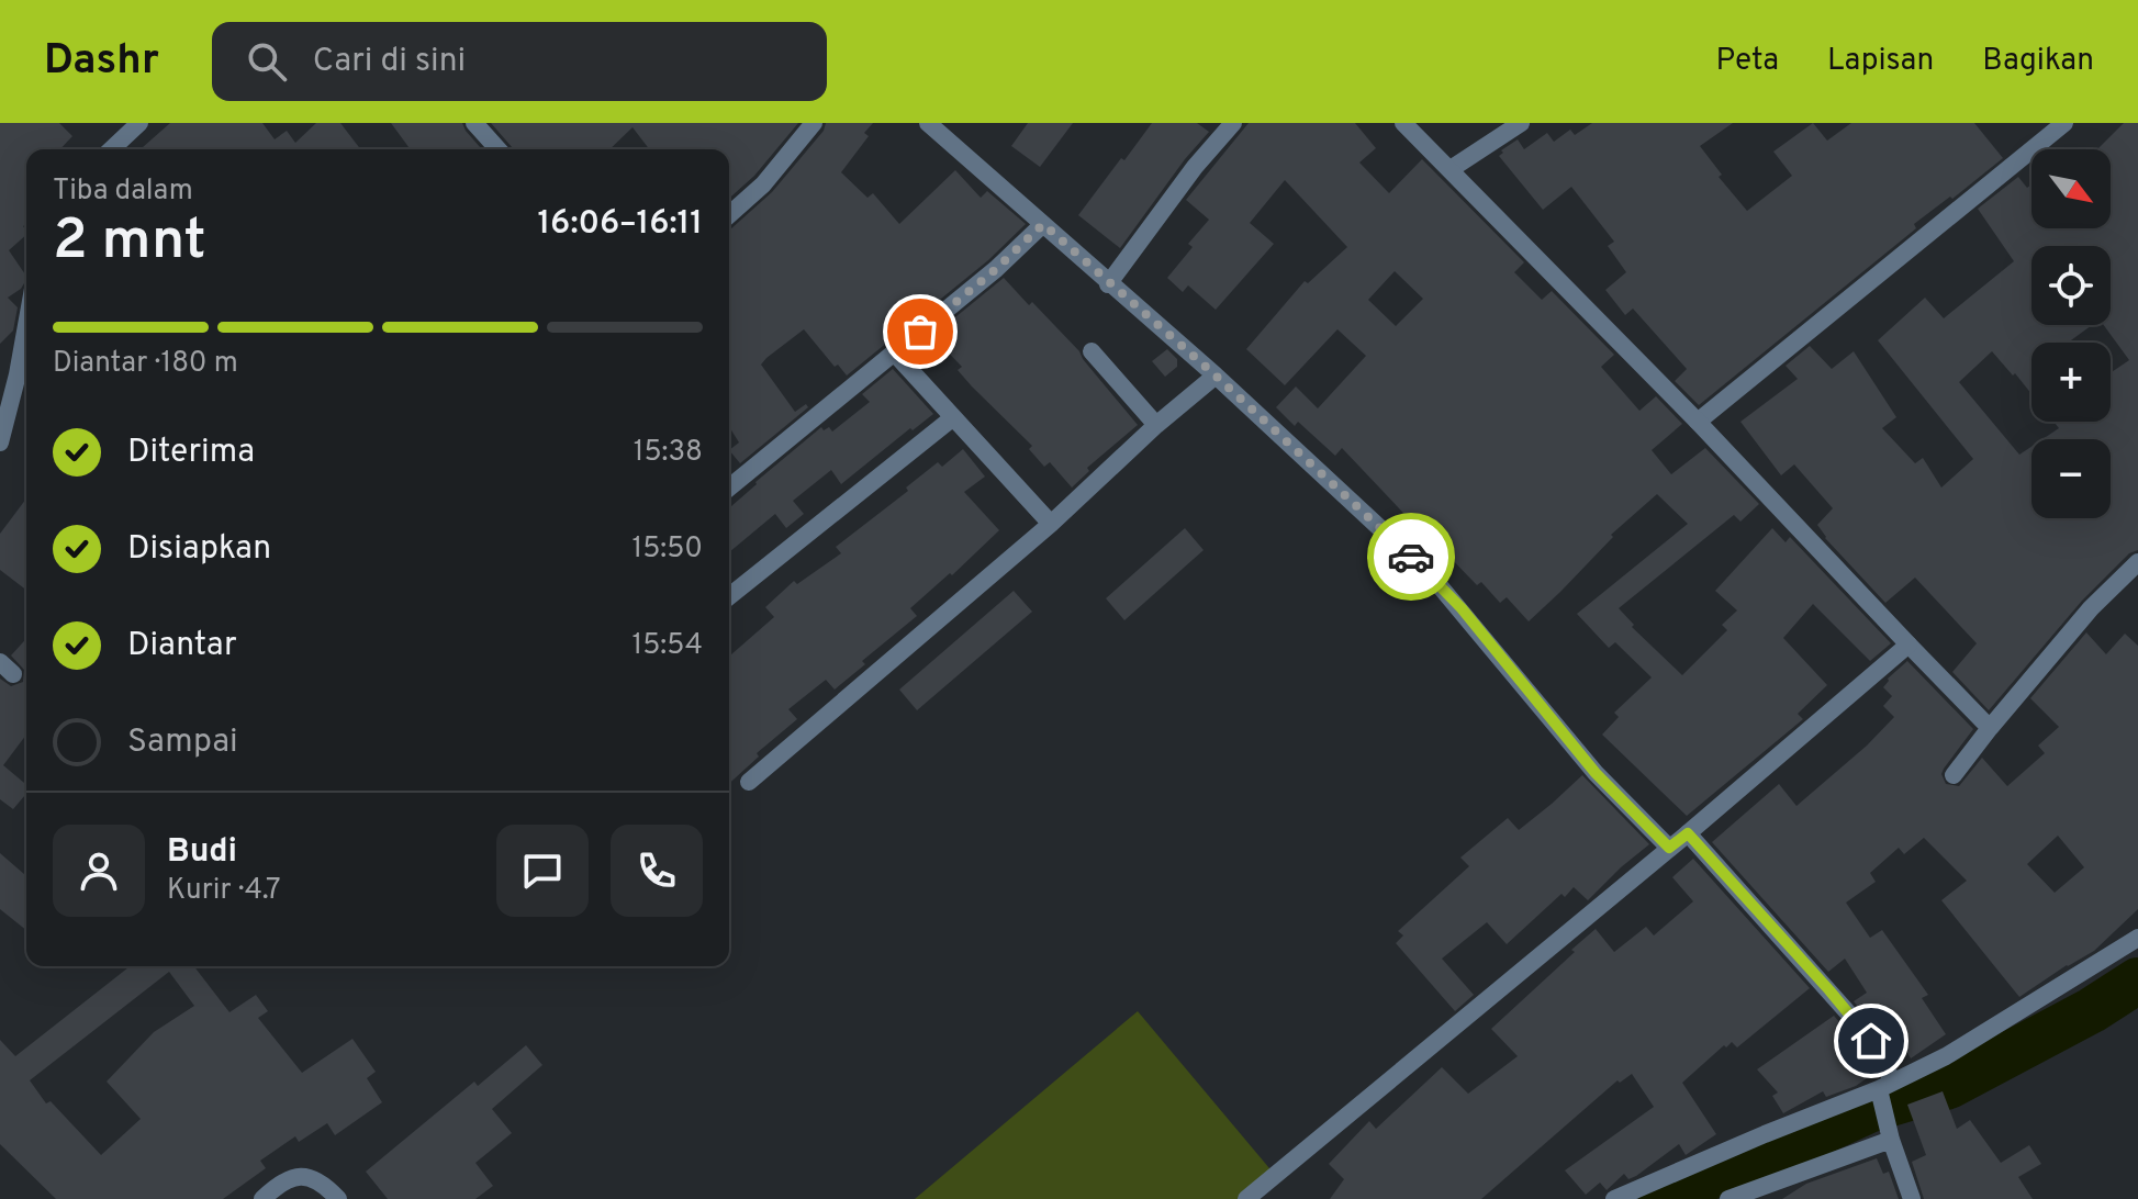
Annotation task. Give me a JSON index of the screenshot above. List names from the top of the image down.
{
  "north": "bottom right",
  "page": {
    "header": "Dashr",
    "search": "Cari di sini",
    "nav": ["Peta", "Lapisan", "Bagikan"],
    "map_buttons": ["+", "−"],
    "heading": ["2 mnt", "Tiba dalam", "16:06–16:11"],
    "panel": ["Budi", "Kurir · 4.7"],
    "bar": "Diantar · 180 m",
    "list": [
      ["Diterima", "15:38"],
      ["Disiapkan", "15:50"],
      ["Diantar", "15:54"],
      "Sampai"
    ]
  }
}
